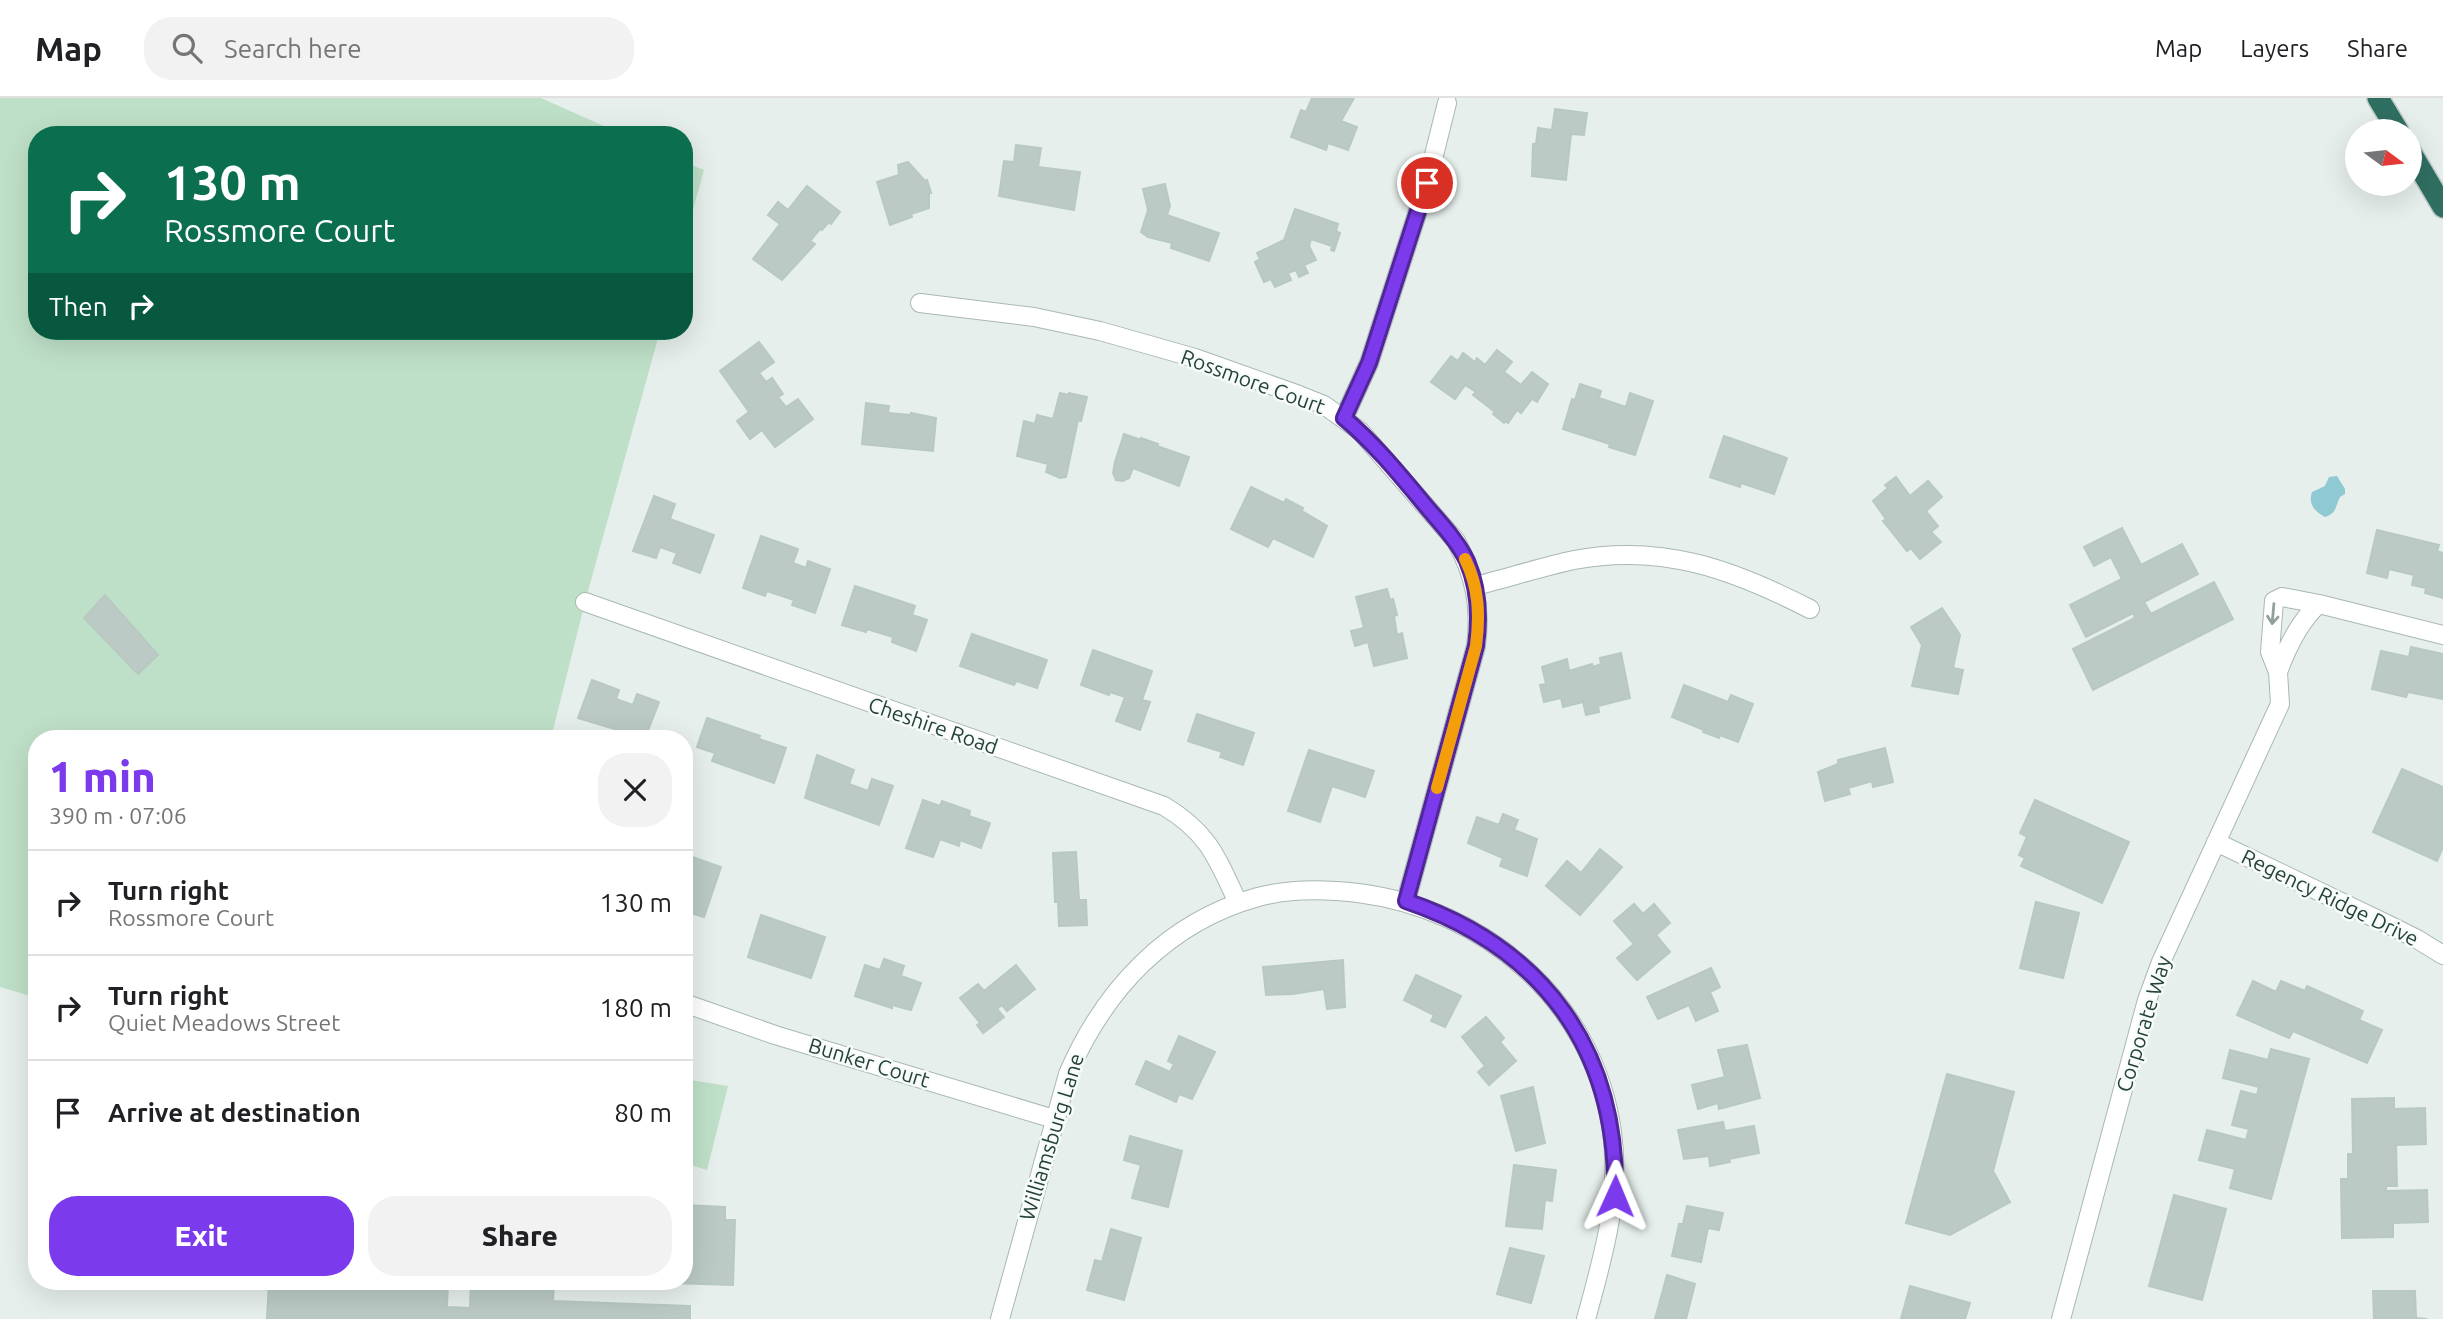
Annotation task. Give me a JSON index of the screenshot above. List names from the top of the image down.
{
  "streets": {
    "street": [
      "Rossmore Court",
      "Cheshire Road",
      "Regency Ridge Drive",
      "Corporate Way",
      "Bunker Court",
      "Williamsburg Lane"
    ]
  },
  "crossings": [
    ["Rossmore Court", "Williamsburg Lane"],
    ["Cheshire Road", "Williamsburg Lane"],
    ["Regency Ridge Drive", "Corporate Way"],
    ["Bunker Court", "Williamsburg Lane"]
  ],
  "north": "right",
  "page": {
    "header": "Map",
    "search": "Search here",
    "nav": ["Map", "Layers", "Share"],
    "turn": ["130 m", "Rossmore Court"],
    "then": "Then",
    "heading": ["1 min", "390 m · 07:06"],
    "list": [
      {
        "name": "Turn right",
        "note": "Rossmore Court",
        "value": "130 m"
      },
      {
        "name": "Turn right",
        "note": "Quiet Meadows Street",
        "value": "180 m"
      },
      {
        "name": "Arrive at destination",
        "value": "80 m"
      }
    ],
    "buttons": ["Exit", "Share"]
  }
}
